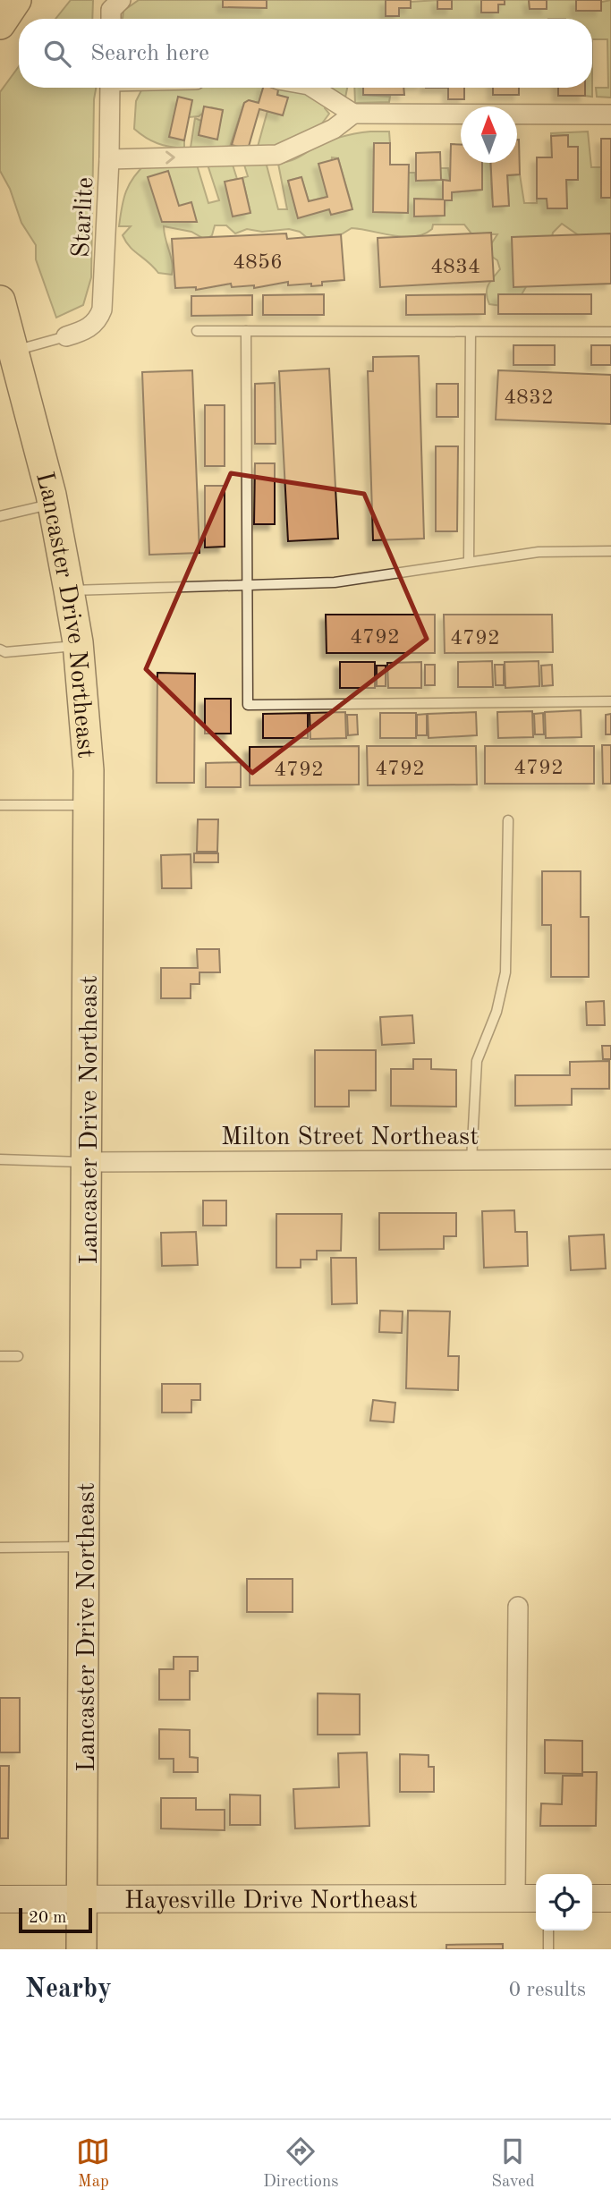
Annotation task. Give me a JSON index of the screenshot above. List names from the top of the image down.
{
  "streets": {
    "main road": ["Lancaster Drive Northeast"],
    "street": ["Starlite", "Milton Street Northeast", "Hayesville Drive Northeast"]
  },
  "crossings": [
    ["Lancaster Drive Northeast", "Milton Street Northeast"],
    ["Lancaster Drive Northeast", "Hayesville Drive Northeast"]
  ],
  "house_numbers": [
    "4856",
    "4834",
    "4832",
    "4792",
    "4792",
    "4792",
    "4792",
    "4792"
  ],
  "scale_bar": "20 m",
  "north": "top",
  "page": {
    "search": "Search here",
    "scale": "20 m",
    "heading": ["Nearby", "0 results"],
    "nav": ["Map", "Directions", "Saved"]
  }
}
